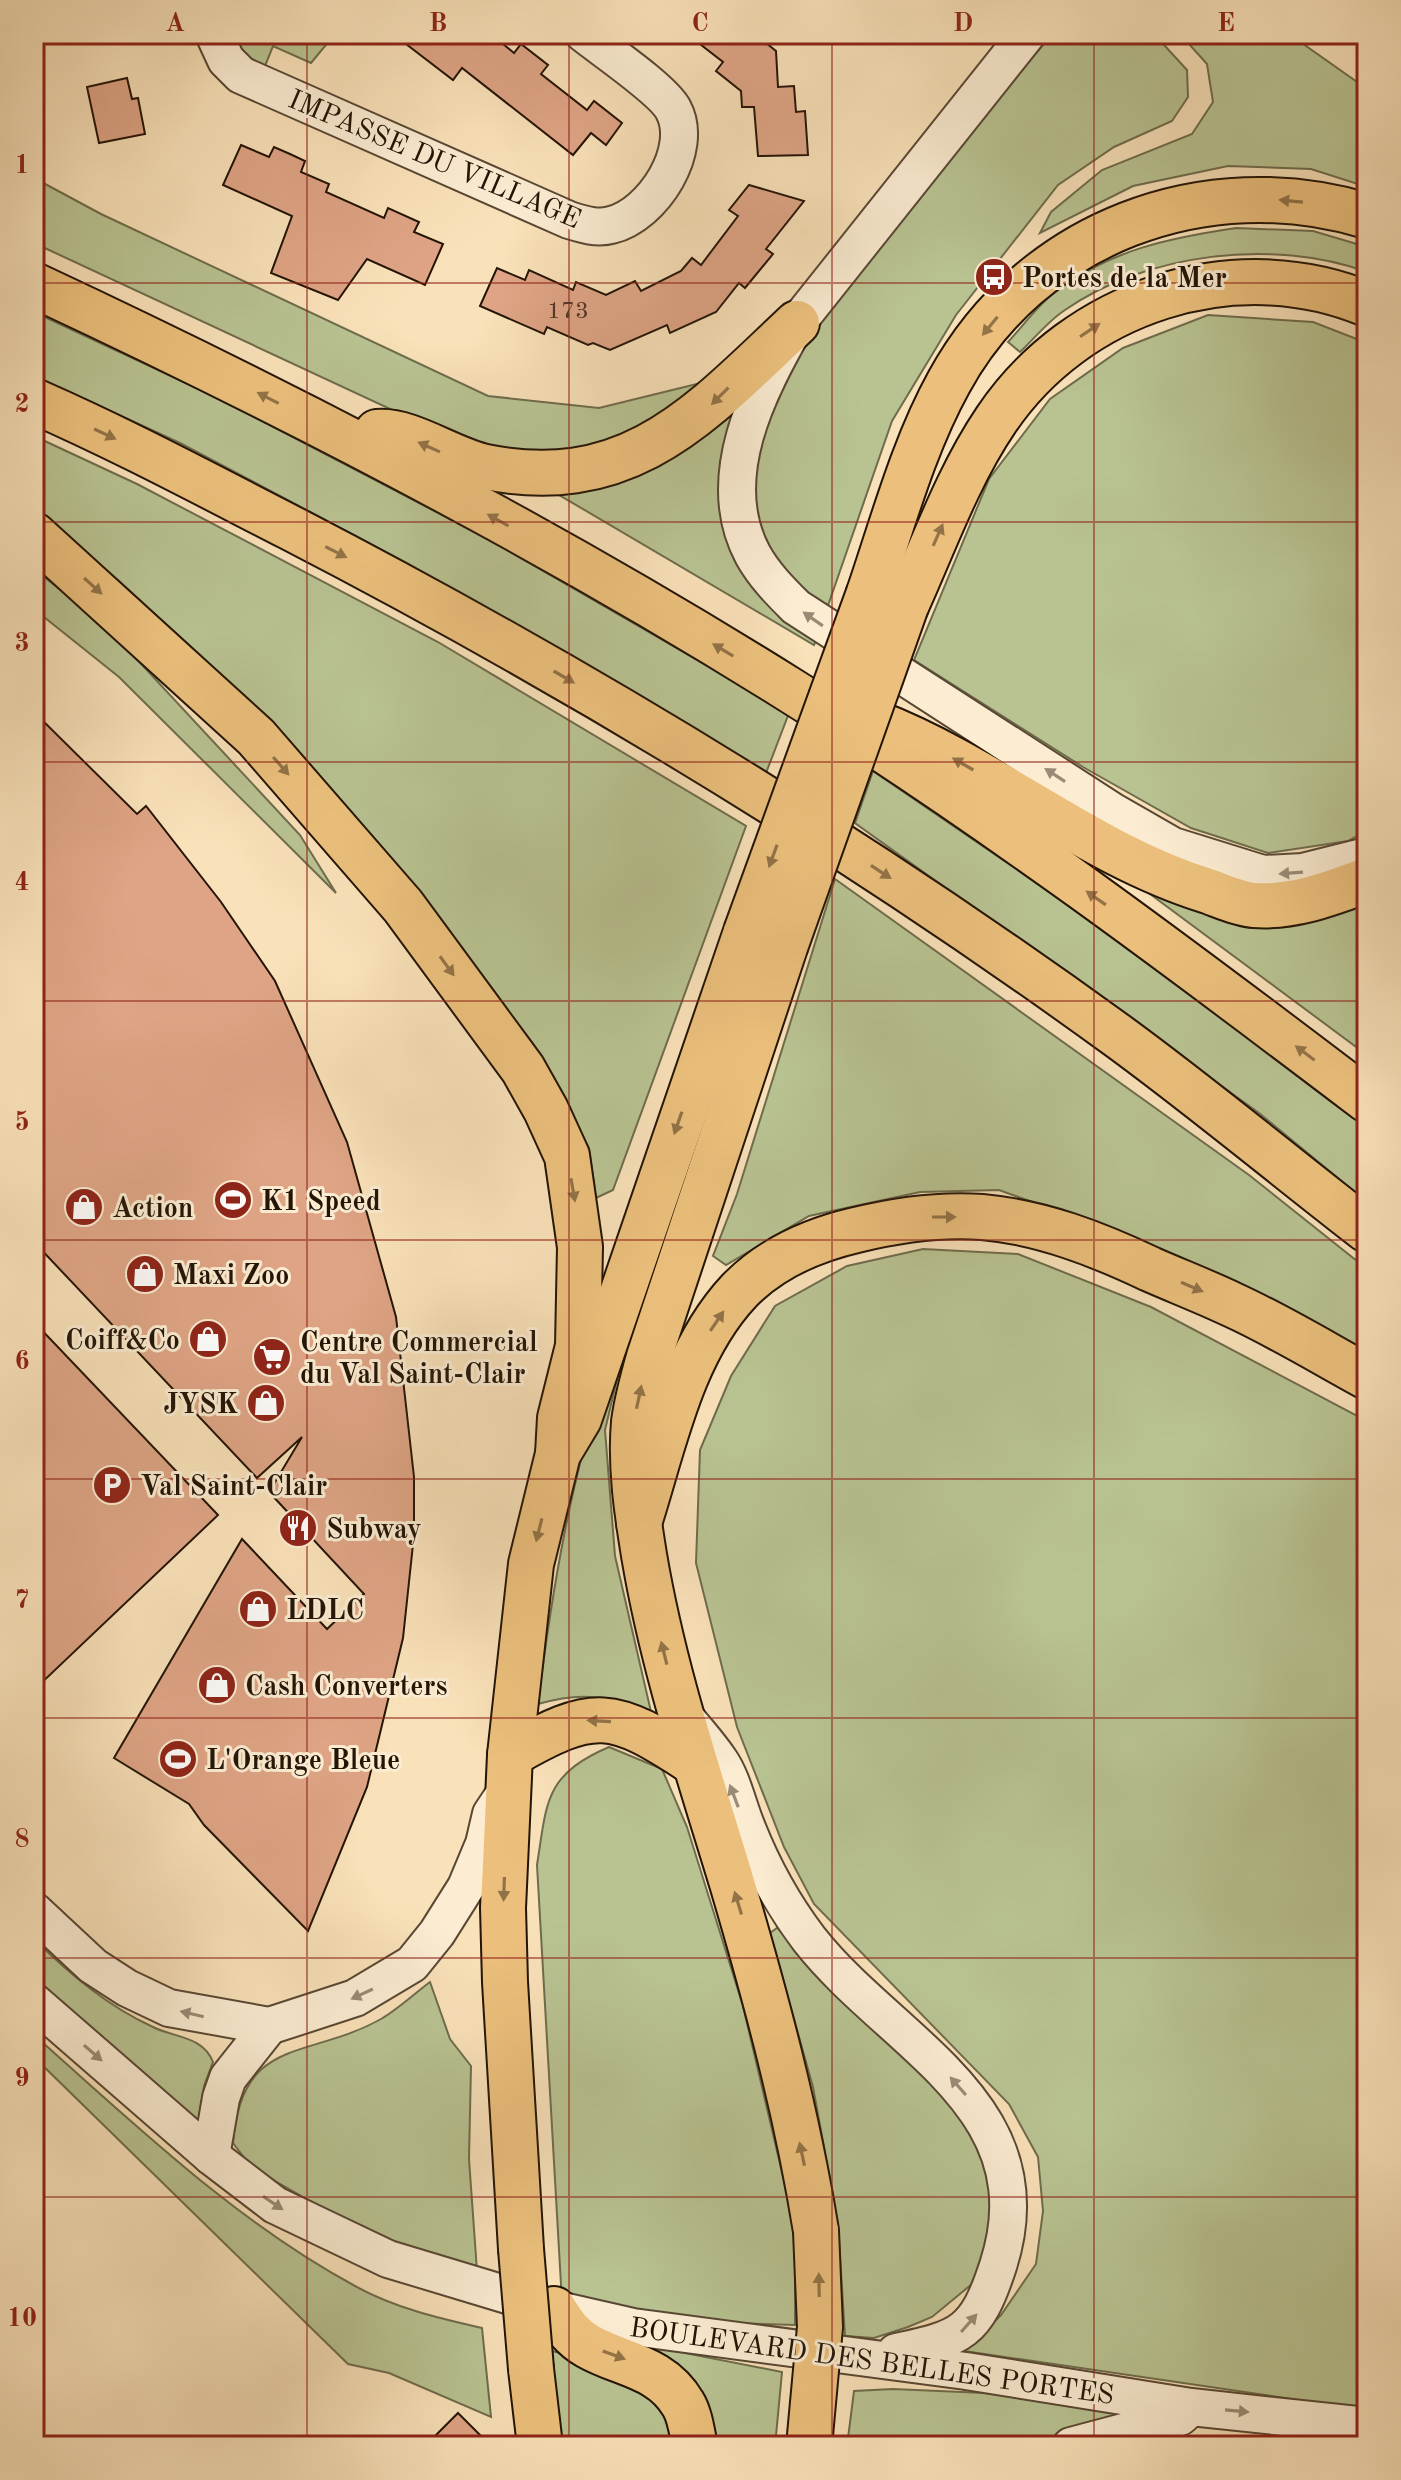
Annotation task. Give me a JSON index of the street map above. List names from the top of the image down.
{
  "streets": {
    "street": ["IMPASSE DU VILLAGE", "BOULEVARD DES BELLES PORTES"]
  },
  "one_way": ["BOULEVARD DES BELLES PORTES"],
  "places": {
    "bus stop": ["Portes de la Mer"],
    "sports": ["K1 Speed", "L'Orange Bleue"],
    "shop": [
      "Action",
      "Maxi Zoo",
      "Coiff&Co",
      "JYSK",
      "LDLC",
      "Cash Converters"
    ],
    "supermarket": ["Centre Commercial du Val Saint-Clair"],
    "parking": ["Val Saint-Clair"],
    "restaurant": ["Subway"]
  },
  "house_numbers": ["173"],
  "grid": {
    "columns": [
      "A",
      "B",
      "C",
      "D",
      "E"
    ],
    "rows": [
      "1",
      "2",
      "3",
      "4",
      "5",
      "6",
      "7",
      "8",
      "9",
      "10"
    ]
  }
}
